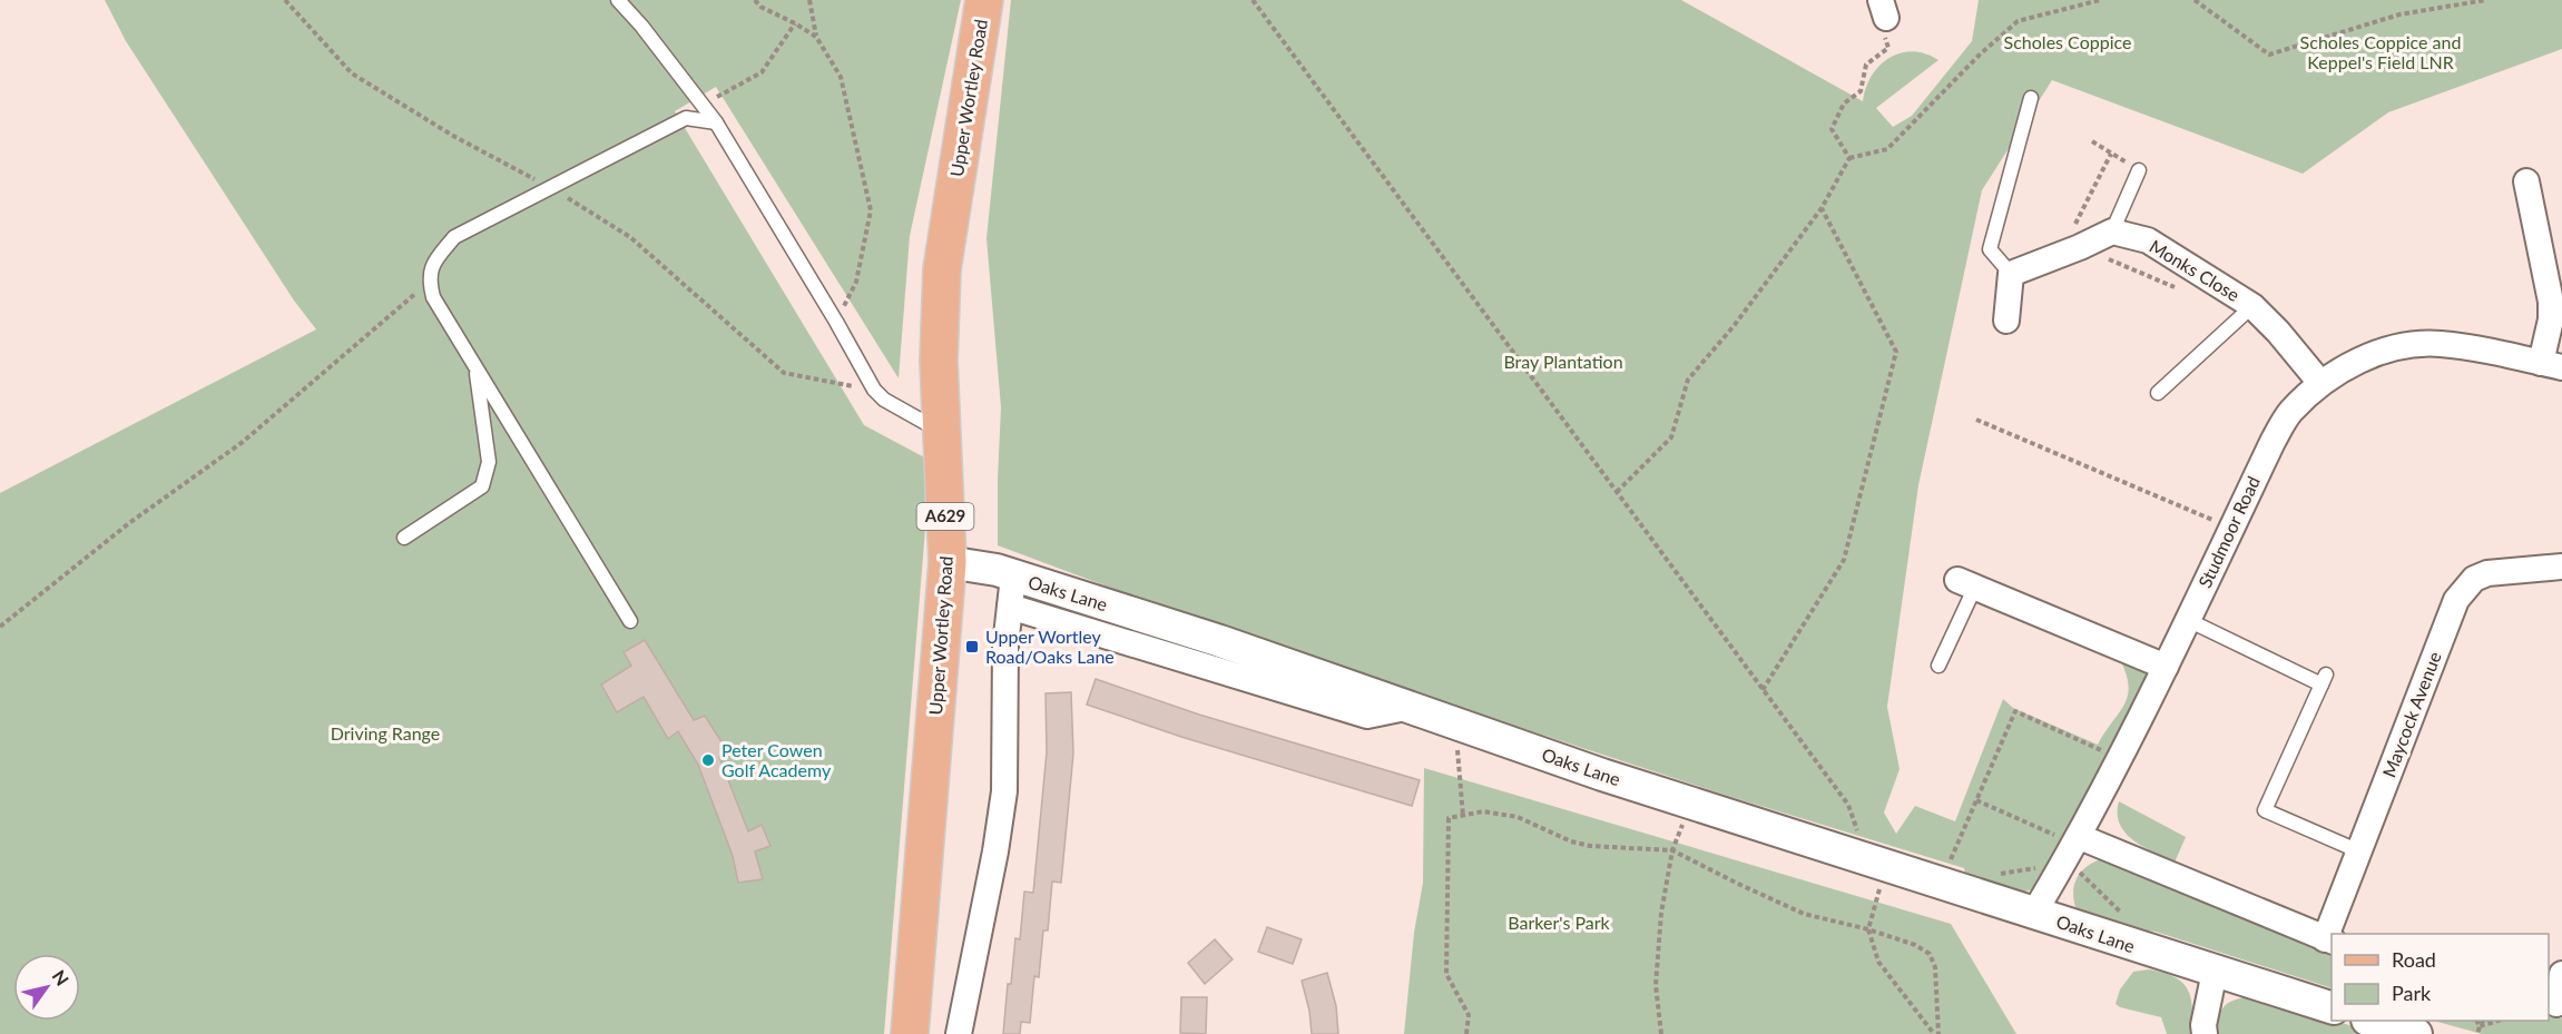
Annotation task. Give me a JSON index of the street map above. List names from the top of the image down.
{
  "streets": {
    "main road": ["Upper Wortley Road", "A629"],
    "street": [
      "Monks Close",
      "Studmoor Road",
      "Oaks Lane",
      "Maycock Avenue"
    ]
  },
  "crossings": [
    ["Upper Wortley Road", "Oaks Lane"],
    ["Monks Close", "Studmoor Road"],
    ["Studmoor Road", "Oaks Lane"]
  ],
  "parks": [
    "Scholes Coppice",
    "Scholes Coppice and Keppel's Field LNR",
    "Bray Plantation",
    "Driving Range",
    "Barker's Park"
  ],
  "places": {
    "transit": ["Upper Wortley Road/Oaks Lane"],
    "other": ["Peter Cowen Golf Academy"]
  },
  "legend": ["Road", "Park"],
  "north": "top right"
}
